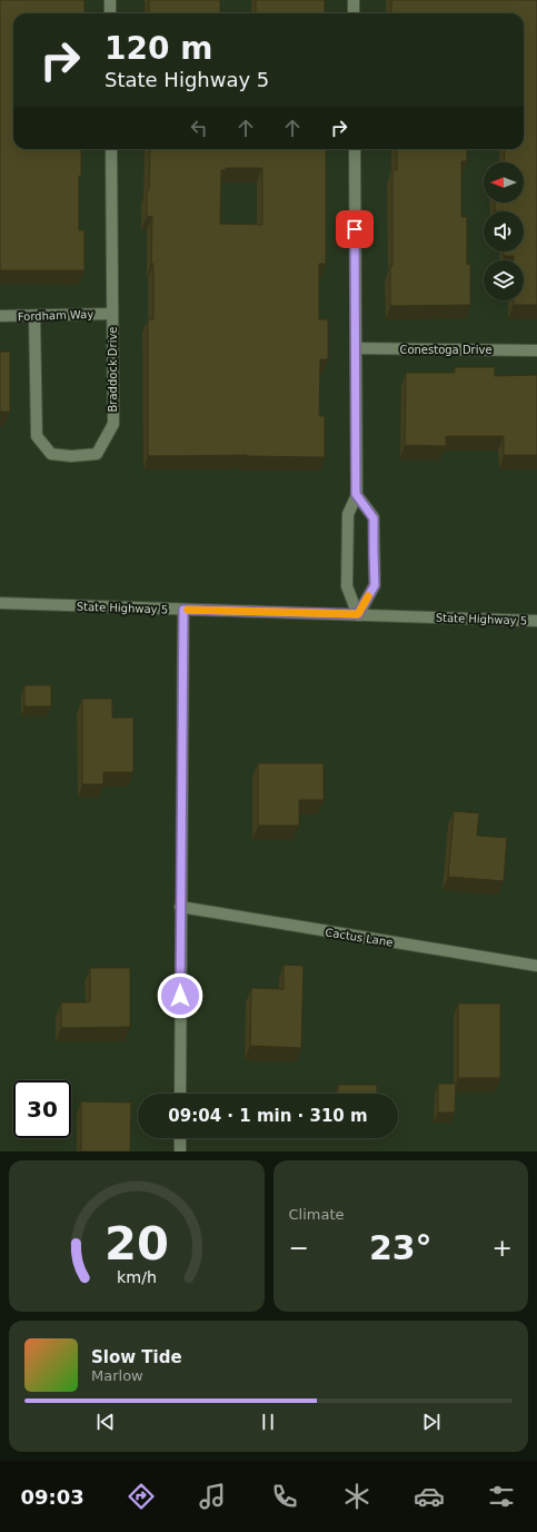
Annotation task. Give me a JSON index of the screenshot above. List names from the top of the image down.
{
  "streets": {
    "street": [
      "Fordham Way",
      "Conestoga Drive",
      "Braddock Drive",
      "State Highway 5",
      "Cactus Lane"
    ]
  },
  "crossings": [
    ["Fordham Way", "Braddock Drive"]
  ],
  "north": "left",
  "page": {
    "turn": ["120 m", "State Highway 5"],
    "limit": "30",
    "trip": "09:04 · 1 min · 310 m",
    "tile": "Climate",
    "heat": ["−", "23°", "+"],
    "song": ["Slow Tide", "Marlow"],
    "tabs": "09:03",
    "gauge": ["20", "km/h"]
  }
}
